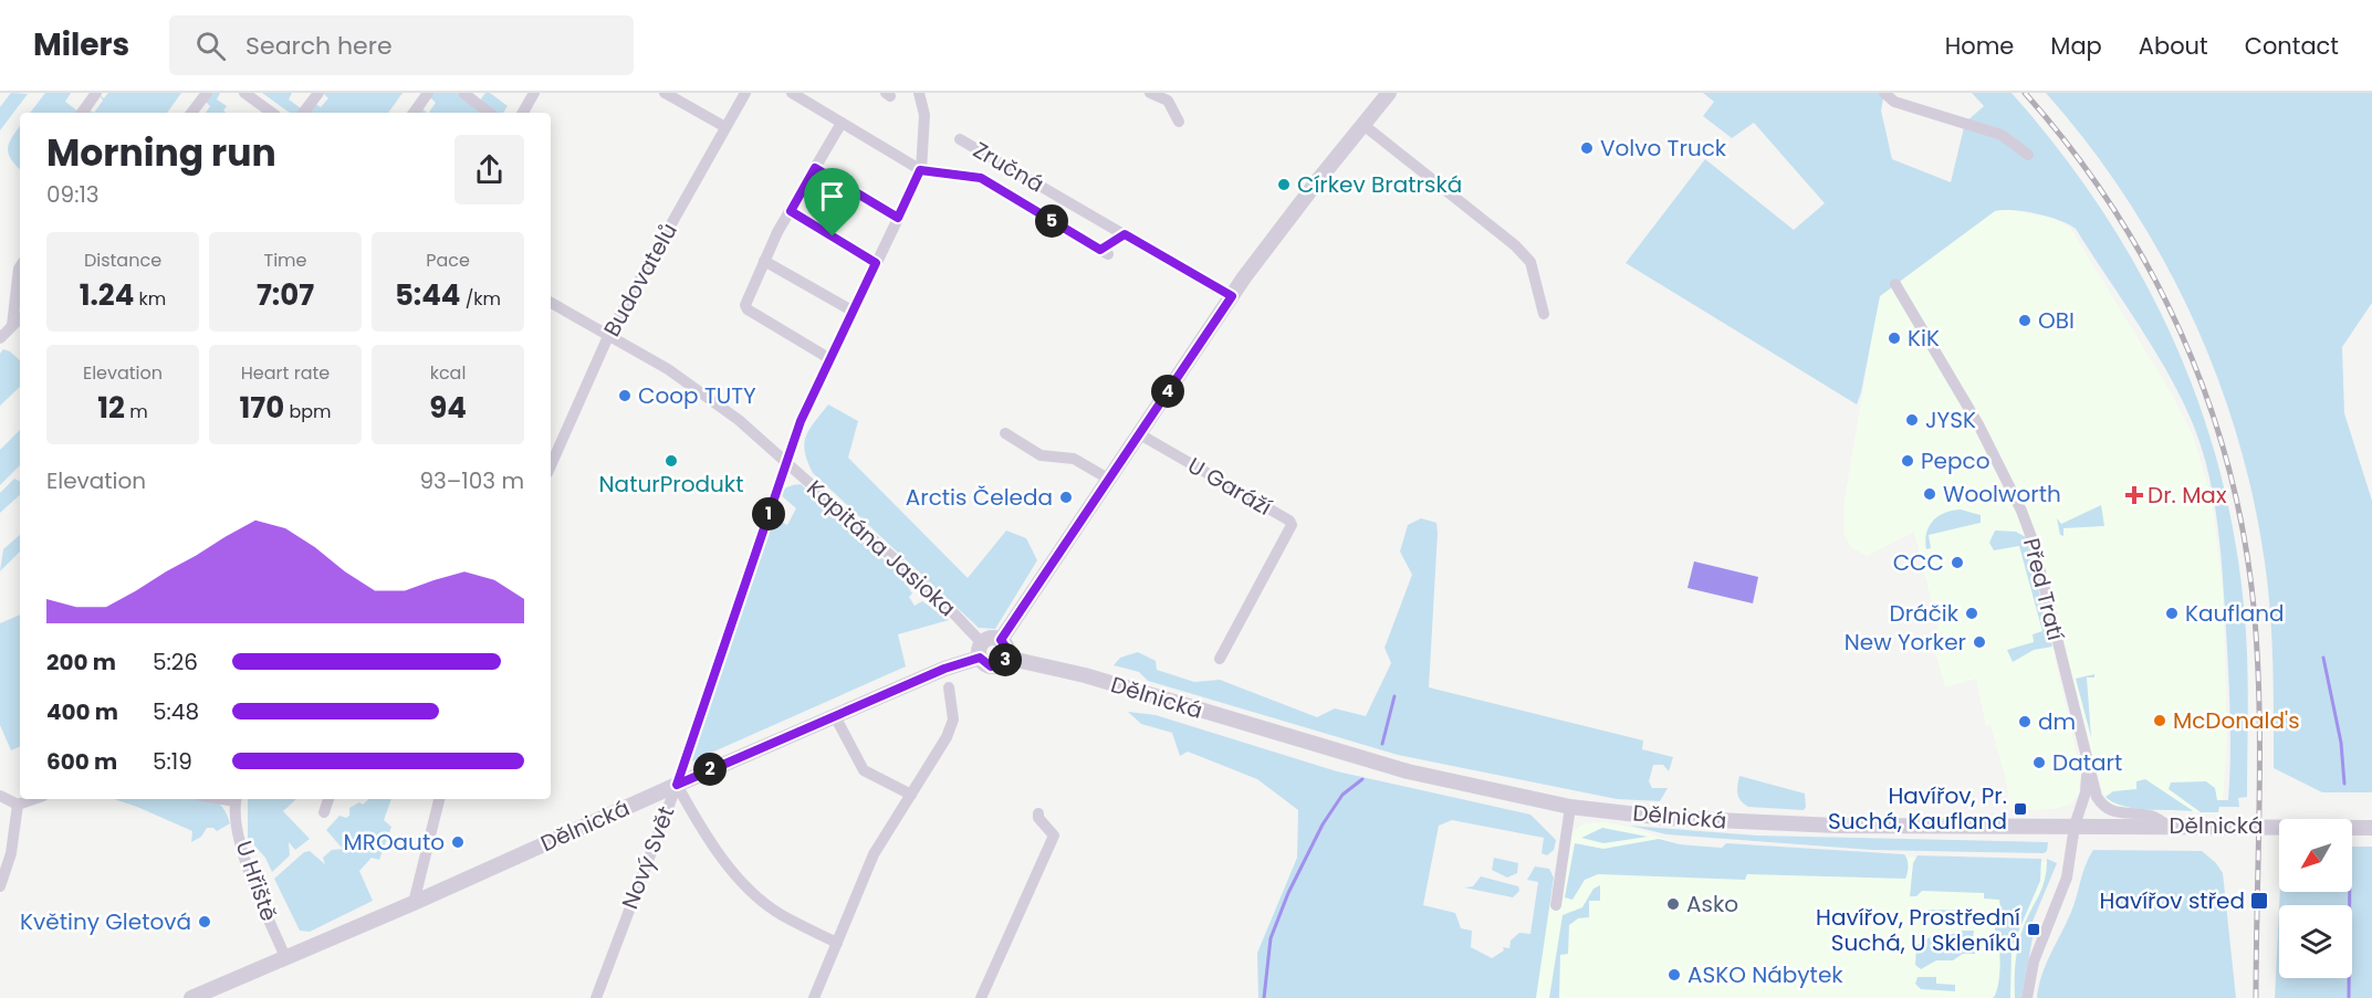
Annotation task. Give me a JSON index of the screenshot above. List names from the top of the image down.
{
  "streets": {
    "street": [
      "Zručná",
      "Budovatelů",
      "U Garáží",
      "Kapitána Jasioka",
      "Před Tratí",
      "Dělnická",
      "Nový Svět",
      "U Hřiště"
    ]
  },
  "crossings": [
    ["Budovatelů", "Kapitána Jasioka"],
    ["Kapitána Jasioka", "Dělnická"],
    ["Před Tratí", "Dělnická"],
    ["Dělnická", "Nový Svět"],
    ["Dělnická", "U Hřiště"]
  ],
  "places": {
    "other": [
      "Volvo Truck",
      "Církev Bratrská",
      "OBI",
      "KiK",
      "Coop TUTY",
      "JYSK",
      "NaturProdukt",
      "Pepco",
      "Woolworth",
      "Arctis Čeleda",
      "CCC",
      "Dráčik",
      "Kaufland",
      "New Yorker",
      "McDonald's",
      "dm",
      "Datart",
      "MROauto",
      "Asko",
      "Květiny Gletová",
      "ASKO Nábytek"
    ],
    "health": ["Dr. Max"],
    "transit": ["Havířov, Pr. Suchá, Kaufland", "Havířov střed", "Havířov, Prostřední Suchá, U Skleníků"]
  },
  "north": "bottom left",
  "page": {
    "header": "Milers",
    "search": "Search here",
    "nav": [
      "Home",
      "Map",
      "About",
      "Contact"
    ],
    "heading": ["Morning run", "09:13"],
    "pins": [
      "5",
      "4",
      "1",
      "3",
      "2"
    ],
    "stats": [
      ["Distance", "1.24 km"],
      ["Time", "7:07"],
      ["Pace", "5:44 /km"],
      ["Elevation", "12 m"],
      ["Heart rate", "170 bpm"],
      ["kcal", "94"]
    ],
    "chart": ["Elevation", "93–103 m"],
    "list": [
      {
        "name": "200 m",
        "note": "5:26"
      },
      {
        "name": "400 m",
        "note": "5:48"
      },
      {
        "name": "600 m",
        "note": "5:19"
      }
    ]
  }
}
